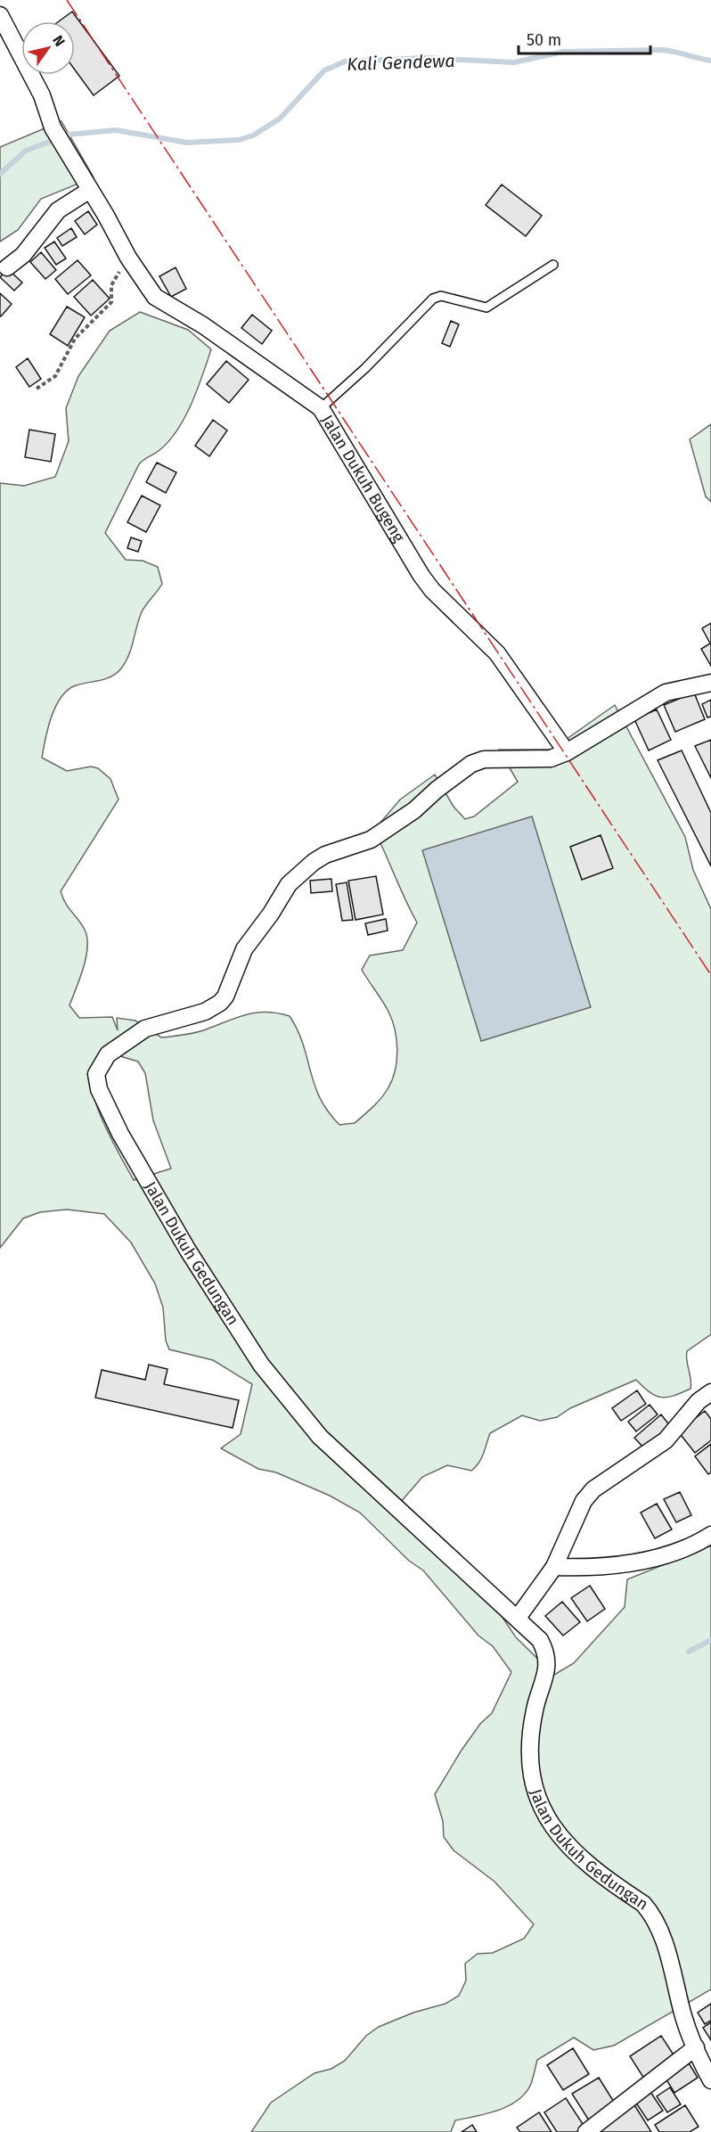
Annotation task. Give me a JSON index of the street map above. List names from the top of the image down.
{
  "streets": {
    "street": ["Jalan Dukuh Bugeng", "Jalan Dukuh Gedungan"]
  },
  "crossings": [
    ["Jalan Dukuh Bugeng", "Jalan Dukuh Gedungan"]
  ],
  "water": ["Kali Gendewa"],
  "scale_bar": "50 m",
  "north": "top right"
}
